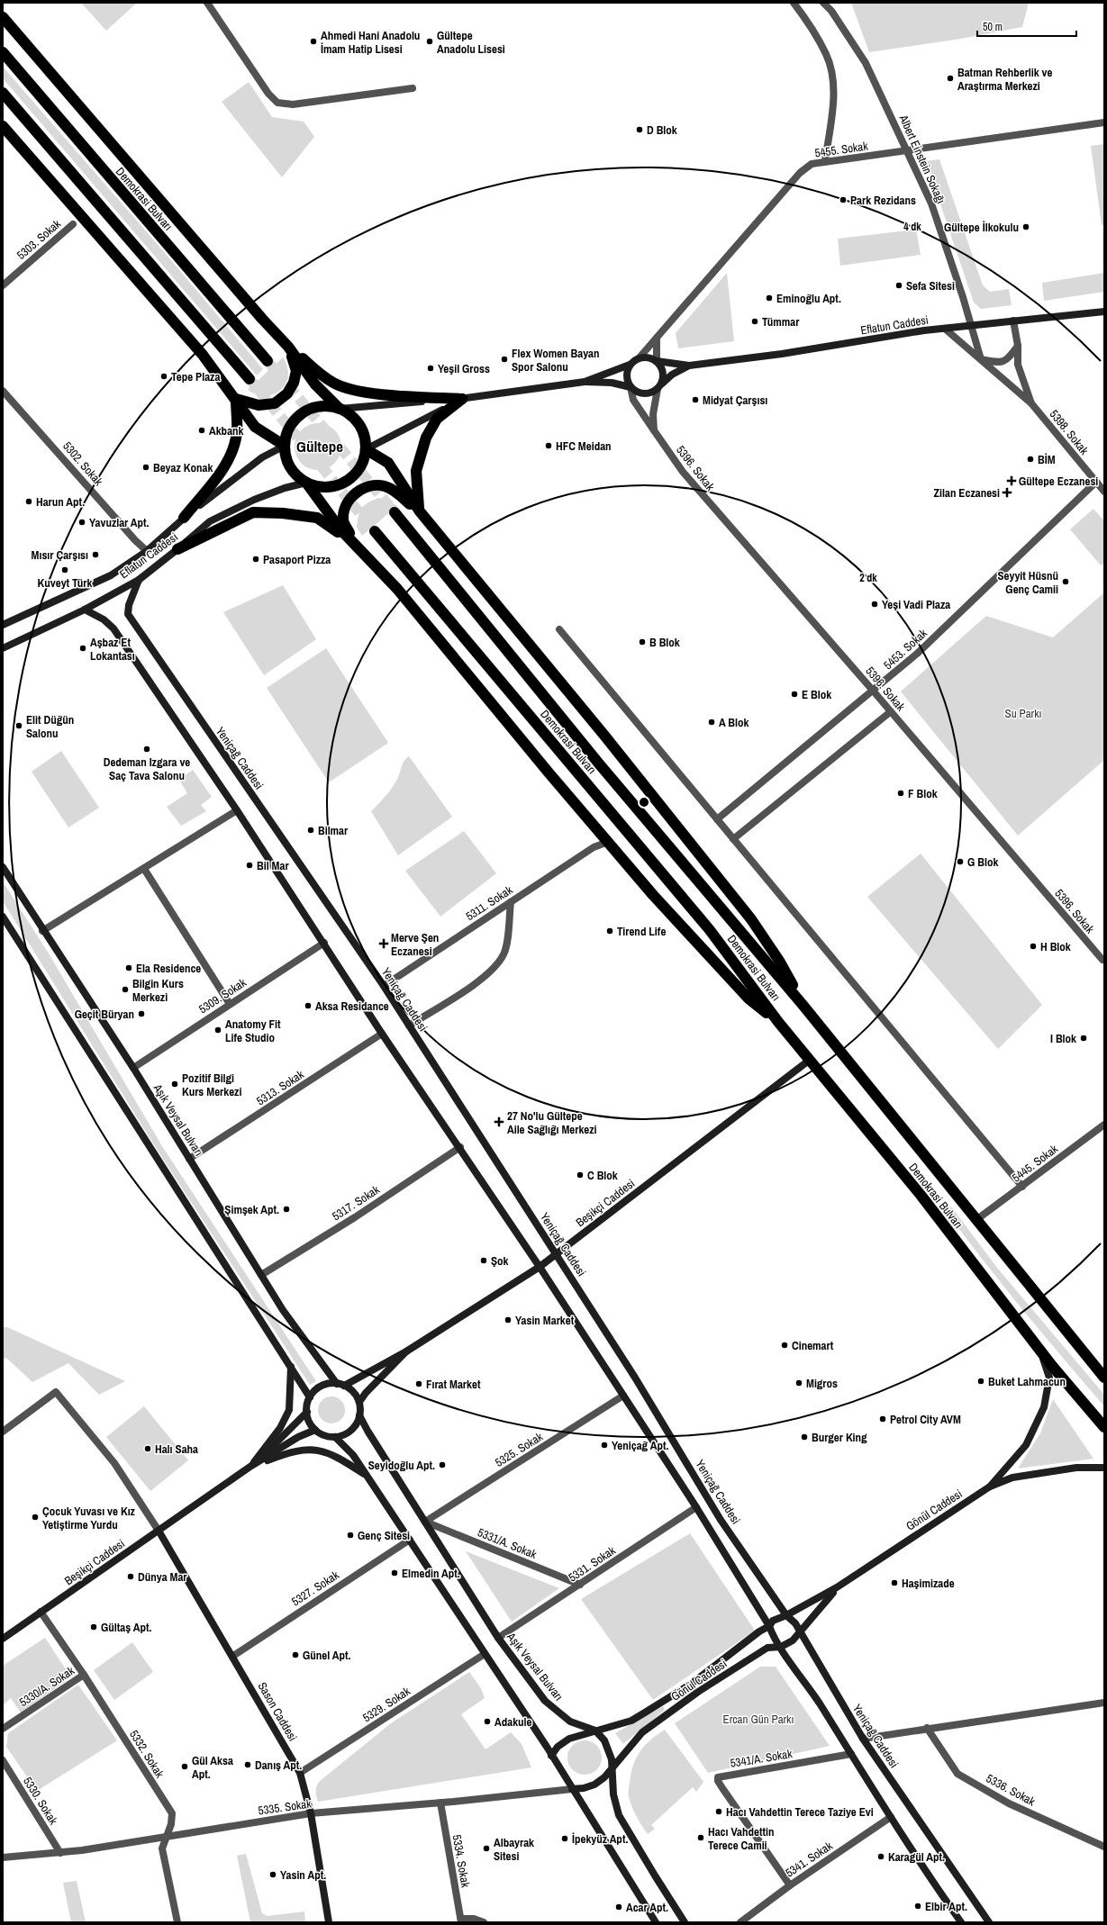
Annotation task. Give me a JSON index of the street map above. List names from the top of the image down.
{
  "streets": {
    "highway": ["Demokrasi Bulvarı"],
    "street": [
      "5455. Sokak",
      "Albert Einstein Sokağı",
      "5303. Sokak",
      "Eflatun Caddesi",
      "5398. Sokak",
      "5302. Sokak",
      "5396. Sokak",
      "5453. Sokak",
      "Yeniçağ Caddesi",
      "5311. Sokak",
      "5309. Sokak",
      "5313. Sokak",
      "Aşık Veysal Bulvarı",
      "5445. Sokak",
      "5317. Sokak",
      "Beşikçi Caddesi",
      "5325. Sokak",
      "Gönül Caddesi",
      "5331/A. Sokak",
      "5331. Sokak",
      "5327. Sokak",
      "5330/A. Sokak",
      "5329. Sokak",
      "Sason Caddesi",
      "5332. Sokak",
      "5341/A. Sokak",
      "5336. Sokak",
      "5330. Sokak",
      "5335. Sokak",
      "5341. Sokak",
      "5334. Sokak"
    ]
  },
  "crossings": [
    ["5455. Sokak", "Albert Einstein Sokağı"],
    ["5455. Sokak", "5396. Sokak"],
    ["Albert Einstein Sokağı", "Eflatun Caddesi"],
    ["Albert Einstein Sokağı", "5398. Sokak"],
    ["Demokrasi Bulvarı", "5445. Sokak"],
    ["Demokrasi Bulvarı", "Beşikçi Caddesi"],
    ["Eflatun Caddesi", "5398. Sokak"],
    ["Eflatun Caddesi", "5302. Sokak"],
    ["Eflatun Caddesi", "Yeniçağ Caddesi"],
    ["5398. Sokak", "5453. Sokak"],
    ["5396. Sokak", "5453. Sokak"],
    ["Yeniçağ Caddesi", "5311. Sokak"],
    ["Yeniçağ Caddesi", "Beşikçi Caddesi"],
    ["Yeniçağ Caddesi", "Gönül Caddesi"],
    ["5309. Sokak", "Aşık Veysal Bulvarı"],
    ["5313. Sokak", "Aşık Veysal Bulvarı"],
    ["Aşık Veysal Bulvarı", "5317. Sokak"],
    ["Aşık Veysal Bulvarı", "Beşikçi Caddesi"],
    ["Aşık Veysal Bulvarı", "5325. Sokak"],
    ["Aşık Veysal Bulvarı", "Gönül Caddesi"],
    ["Aşık Veysal Bulvarı", "5331/A. Sokak"],
    ["Aşık Veysal Bulvarı", "5331. Sokak"],
    ["Aşık Veysal Bulvarı", "5335. Sokak"],
    ["Beşikçi Caddesi", "Sason Caddesi"],
    ["Beşikçi Caddesi", "5332. Sokak"],
    ["5325. Sokak", "5331/A. Sokak"],
    ["Gönül Caddesi", "5335. Sokak"],
    ["5331/A. Sokak", "5331. Sokak"],
    ["5327. Sokak", "Sason Caddesi"],
    ["5330/A. Sokak", "5332. Sokak"],
    ["5329. Sokak", "Sason Caddesi"],
    ["Sason Caddesi", "5335. Sokak"],
    ["5332. Sokak", "5335. Sokak"],
    ["5341/A. Sokak", "5341. Sokak"],
    ["5330. Sokak", "5335. Sokak"],
    ["5335. Sokak", "5334. Sokak"]
  ],
  "districts": ["Gültepe"],
  "parks": ["Su Parkı", "Ercan Gün Parkı"],
  "places": {
    "other": [
      "Ahmedi Hani Anadolu İmam Hatip Lisesi",
      "Gültepe Anadolu Lisesi",
      "Batman Rehberlik ve Araştırma Merkezi",
      "D Blok",
      "Park Rezidans",
      "Gültepe İlkokulu",
      "Sefa Sitesi",
      "Eminoğlu Apt.",
      "Tümmar",
      "Flex Women Bayan Spor Salonu",
      "Yeşil Gross",
      "Tepe Plaza",
      "Midyat Çarşısı",
      "Akbank",
      "HFC Meidan",
      "BİM",
      "Beyaz Konak",
      "Harun Apt.",
      "Yavuzlar Apt.",
      "Mısır Çarşısı",
      "Pasaport Pizza",
      "Kuveyt Türk",
      "Seyyit Hüsnü Genç Camii",
      "Yeşi Vadi Plaza",
      "B Blok",
      "Aşbaz Et Lokantası",
      "E Blok",
      "A Blok",
      "Elit Düğün Salonu",
      "Dedeman Izgara ve Saç Tava Salonu",
      "F Blok",
      "Bilmar",
      "G Blok",
      "Bil Mar",
      "Tirend Life",
      "H Blok",
      "Ela Residence",
      "Bilgin Kurs Merkezi",
      "Aksa Residance",
      "Geçit Büryan",
      "Anatomy Fit Life Studio",
      "I Blok",
      "Pozitif Bilgi Kurs Merkezi",
      "C Blok",
      "Şimşek Apt.",
      "Şok",
      "Yasin Market",
      "Cinemart",
      "Buket Lahmacun",
      "Migros",
      "Fırat Market",
      "Petrol City AVM",
      "Burger King",
      "Yeniçağ Apt.",
      "Halı Saha",
      "Seyidoğlu Apt.",
      "Çocuk Yuvası ve Kız Yetiştirme Yurdu",
      "Genç Sitesi",
      "Elmedin Apt.",
      "Dünya Mar",
      "Haşimizade",
      "Gültaş Apt.",
      "Günel Apt.",
      "Adakule",
      "Danış Apt.",
      "Gül Aksa Apt.",
      "Hacı Vahdettin Terece Taziye Evi",
      "Hacı Vahdettin Terece Camii",
      "İpekyüz Apt.",
      "Albayrak Sitesi",
      "Karagül Apt.",
      "Yasin Apt.",
      "Elbir Apt.",
      "Acar Apt."
    ],
    "health": [
      "Gültepe Eczanesi",
      "Zilan Eczanesi",
      "Merve Şen Eczanesi",
      "27 No'lu Gültepe Aile Sağlığı Merkezi"
    ]
  },
  "scale_bar": "50 m",
  "rings": ["4 dk", "2 dk"]
}
